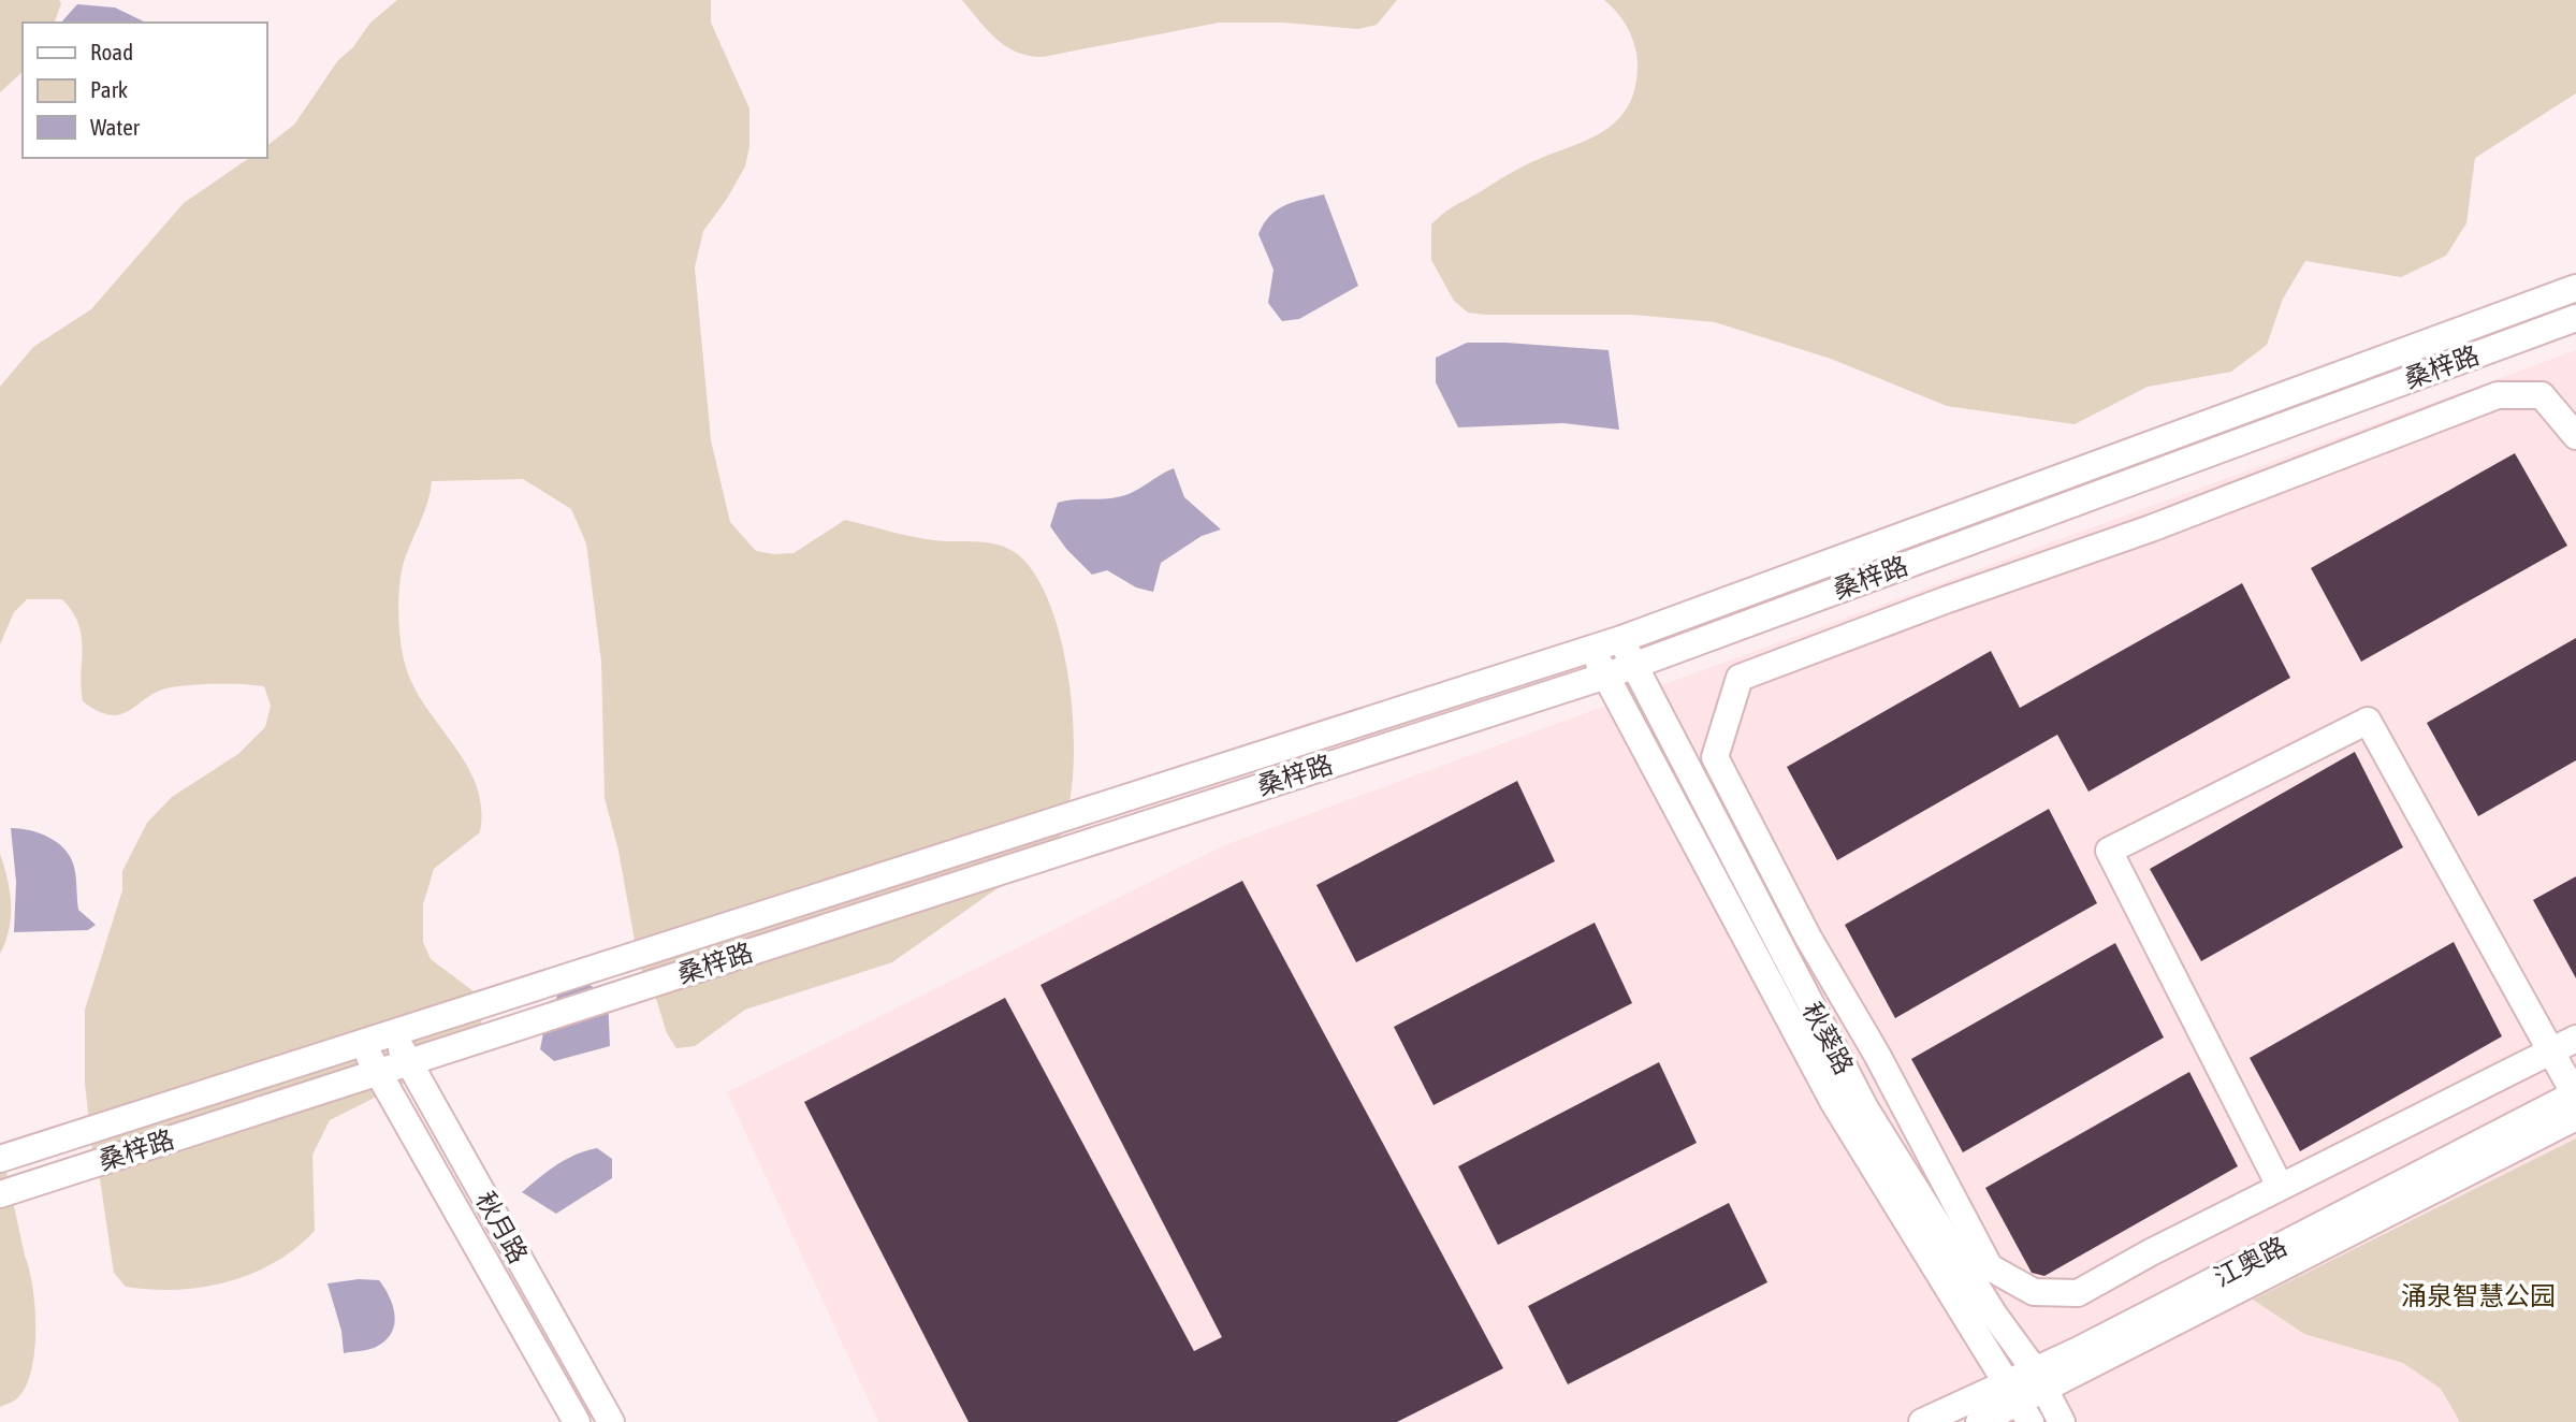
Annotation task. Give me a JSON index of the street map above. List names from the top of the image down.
{
  "streets": {
    "street": [
      "桑梓路",
      "秋葵路",
      "秋月路",
      "江奥路"
    ]
  },
  "crossings": [
    ["桑梓路", "秋葵路"],
    ["桑梓路", "秋月路"],
    ["秋葵路", "江奥路"]
  ],
  "parks": ["涌泉智慧公园"],
  "legend": ["Road", "Park", "Water"]
}
